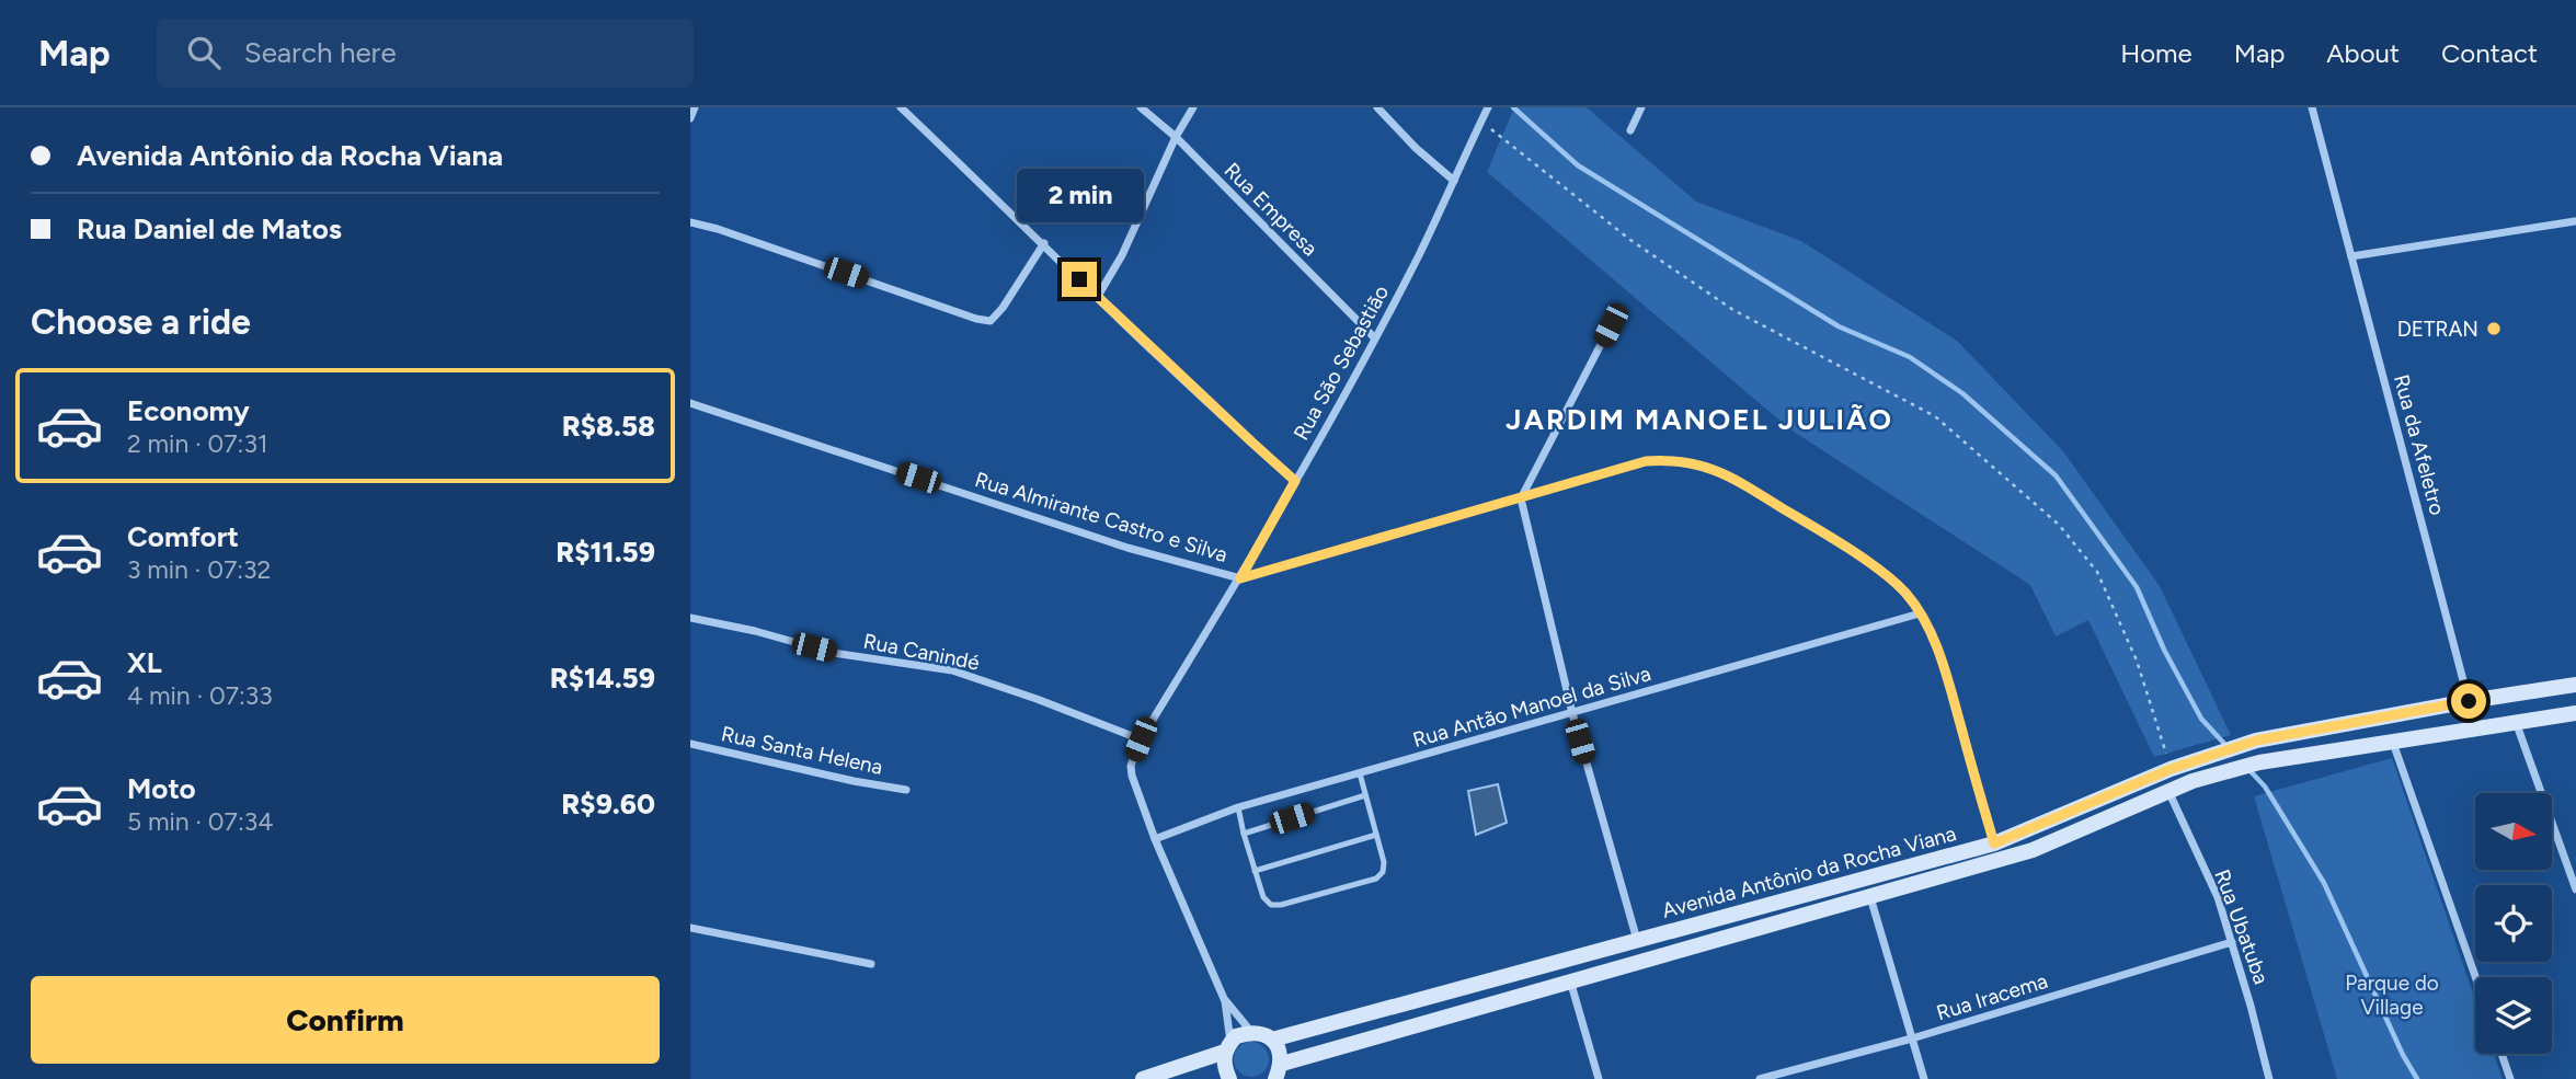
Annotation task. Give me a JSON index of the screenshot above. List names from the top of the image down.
{
  "streets": {
    "main road": ["Avenida Antônio da Rocha Viana"],
    "street": [
      "Rua Empresa",
      "Rua São Sebastião",
      "Rua da Afeletro",
      "Rua Almirante Castro e Silva",
      "Rua Canindé",
      "Rua Antão Manoel da Silva",
      "Rua Santa Helena",
      "Rua Ubatuba",
      "Rua Iracema"
    ]
  },
  "crossings": [
    ["Rua Empresa", "Rua São Sebastião"],
    ["Rua São Sebastião", "Rua Almirante Castro e Silva"],
    ["Rua São Sebastião", "Rua Canindé"],
    ["Rua São Sebastião", "Rua Antão Manoel da Silva"],
    ["Rua da Afeletro", "Avenida Antônio da Rocha Viana"],
    ["Avenida Antônio da Rocha Viana", "Rua Ubatuba"],
    ["Rua Ubatuba", "Rua Iracema"]
  ],
  "districts": ["JARDIM MANOEL JULIÃO"],
  "parks": ["Parque do Village"],
  "places": ["DETRAN"],
  "north": "right",
  "page": {
    "header": "Map",
    "search": "Search here",
    "nav": [
      "Home",
      "Map",
      "About",
      "Contact"
    ],
    "banner": ["Avenida Antônio da Rocha Viana", "Rua Daniel de Matos"],
    "bubble": "2 min",
    "heading": "Choose a ride",
    "list": [
      {
        "name": "Economy",
        "note": "2 min · 07:31",
        "value": "R$8.58"
      },
      {
        "name": "Comfort",
        "note": "3 min · 07:32",
        "value": "R$11.59"
      },
      {
        "name": "XL",
        "note": "4 min · 07:33",
        "value": "R$14.59"
      },
      {
        "name": "Moto",
        "note": "5 min · 07:34",
        "value": "R$9.60"
      }
    ],
    "buttons": "Confirm"
  }
}
